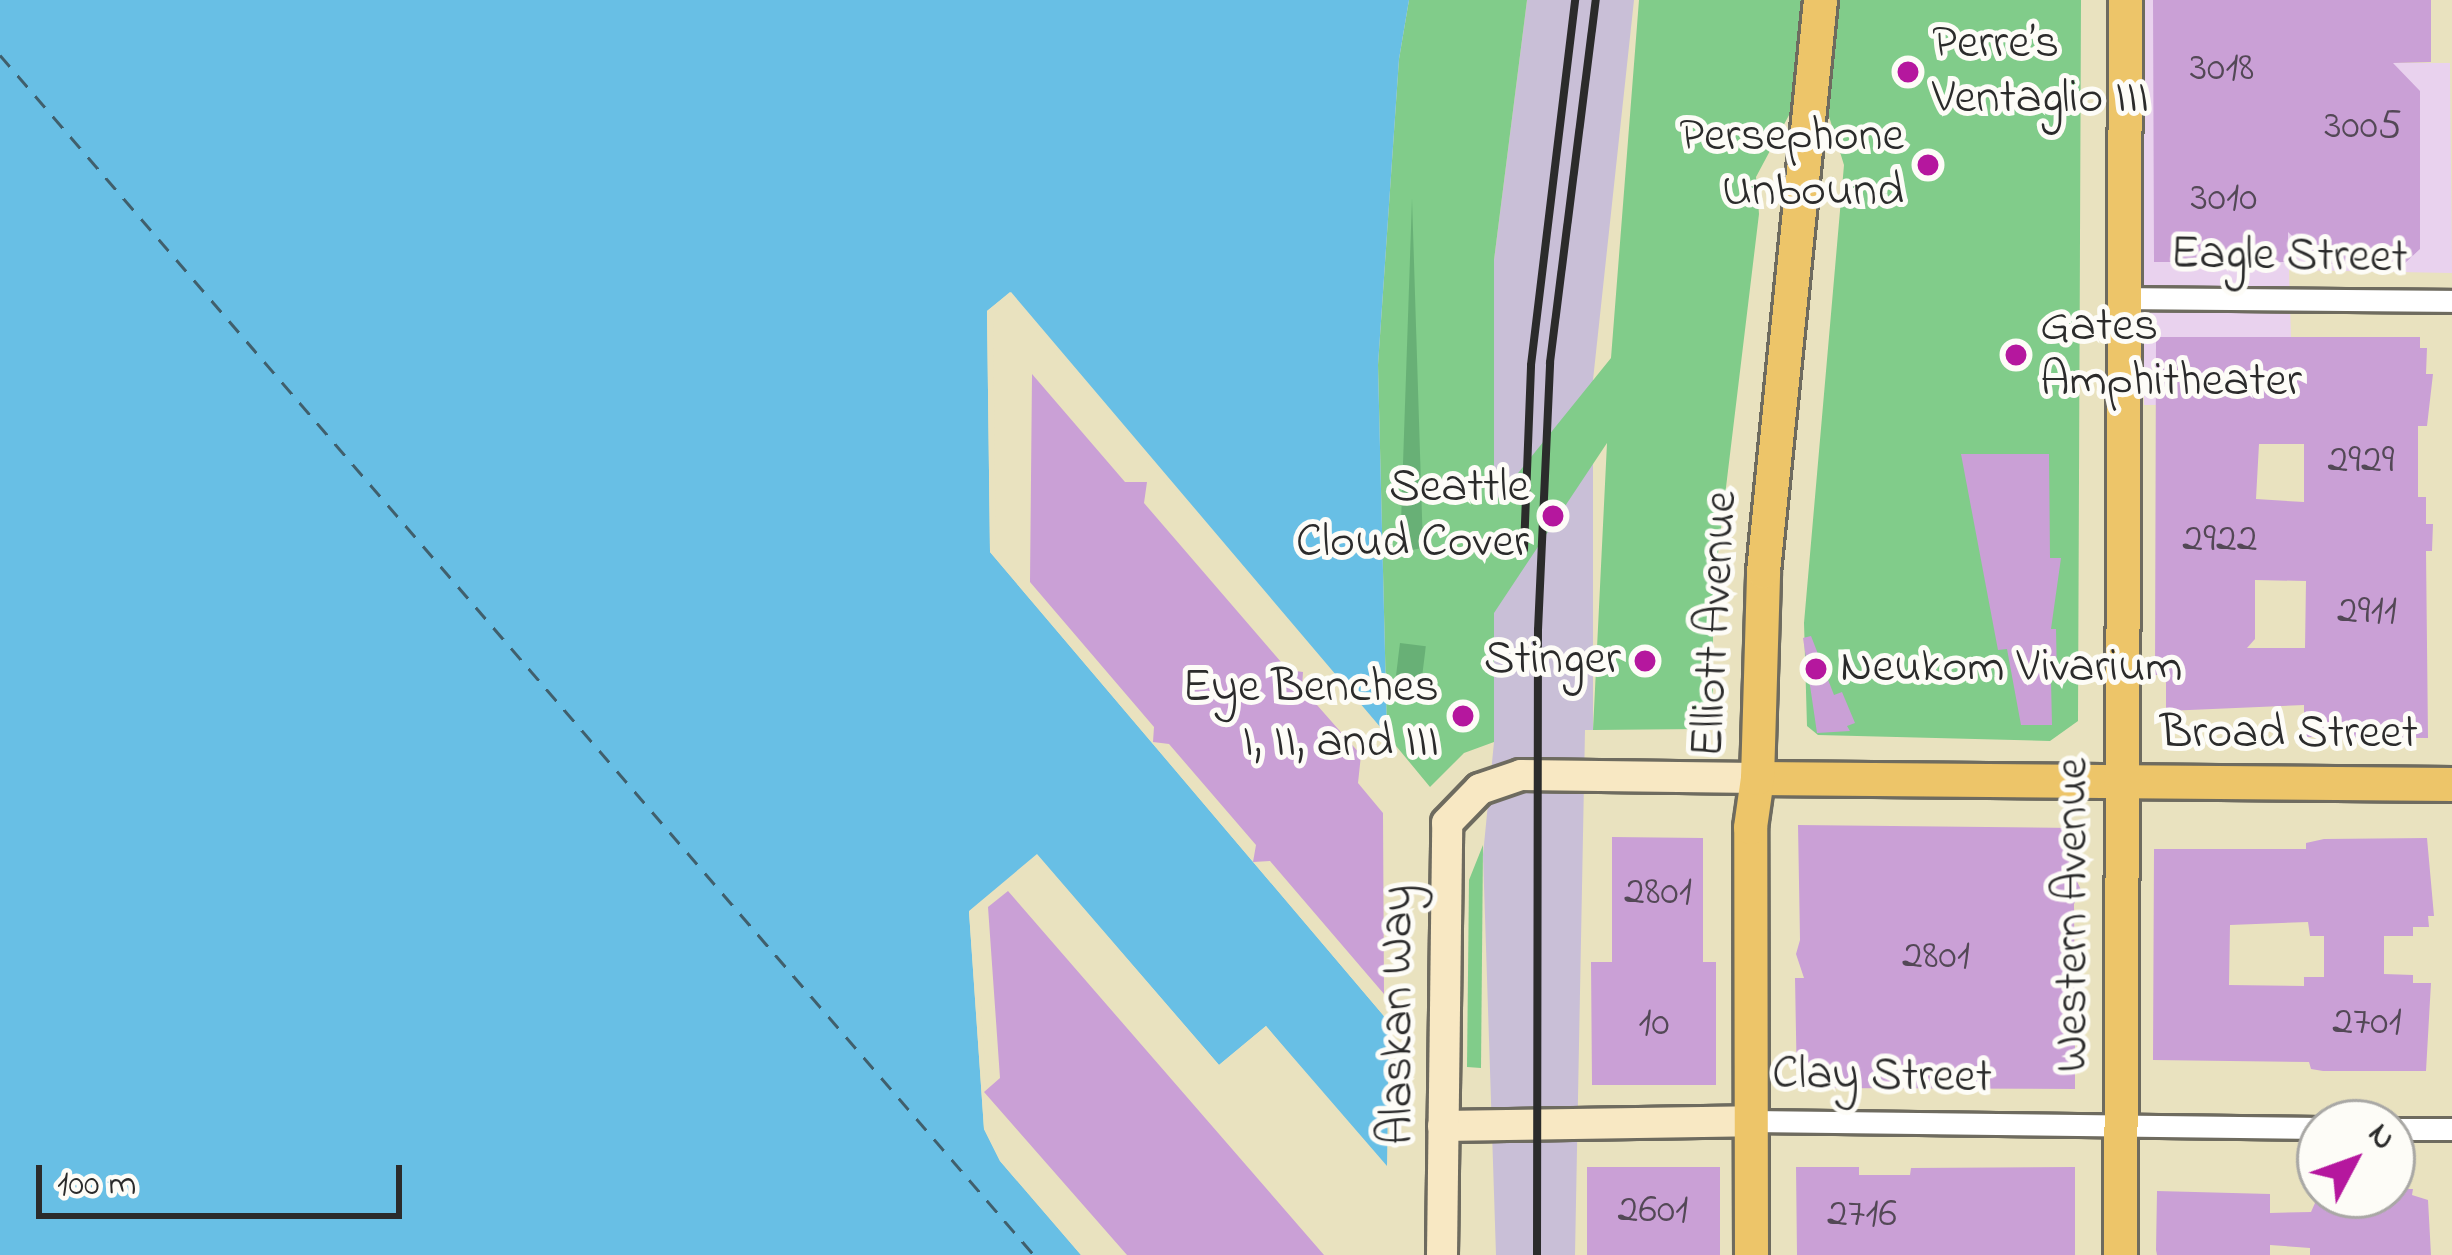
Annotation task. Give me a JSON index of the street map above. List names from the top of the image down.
{
  "streets": {
    "main road": [
      "Elliott Avenue",
      "Broad Street",
      "Western Avenue",
      "Alaskan Way",
      "Clay Street"
    ],
    "street": ["Eagle Street"]
  },
  "crossings": [
    ["Eagle Street", "Western Avenue"],
    ["Elliott Avenue", "Broad Street"],
    ["Elliott Avenue", "Clay Street"],
    ["Broad Street", "Western Avenue"],
    ["Broad Street", "Alaskan Way"],
    ["Western Avenue", "Clay Street"],
    ["Alaskan Way", "Clay Street"]
  ],
  "places": [
    "Perre’s Ventaglio III",
    "Persephone Unbound",
    "Gates Amphitheater",
    "Seattle Cloud Cover",
    "Stinger",
    "Neukom Vivarium",
    "Eye Benches I, II, and III"
  ],
  "house_numbers": [
    "3018",
    "3005",
    "3010",
    "2929",
    "2922",
    "2911",
    "2801",
    "2801",
    "2701",
    "10",
    "2601",
    "2716"
  ],
  "scale_bar": "100 m",
  "north": "top right"
}
